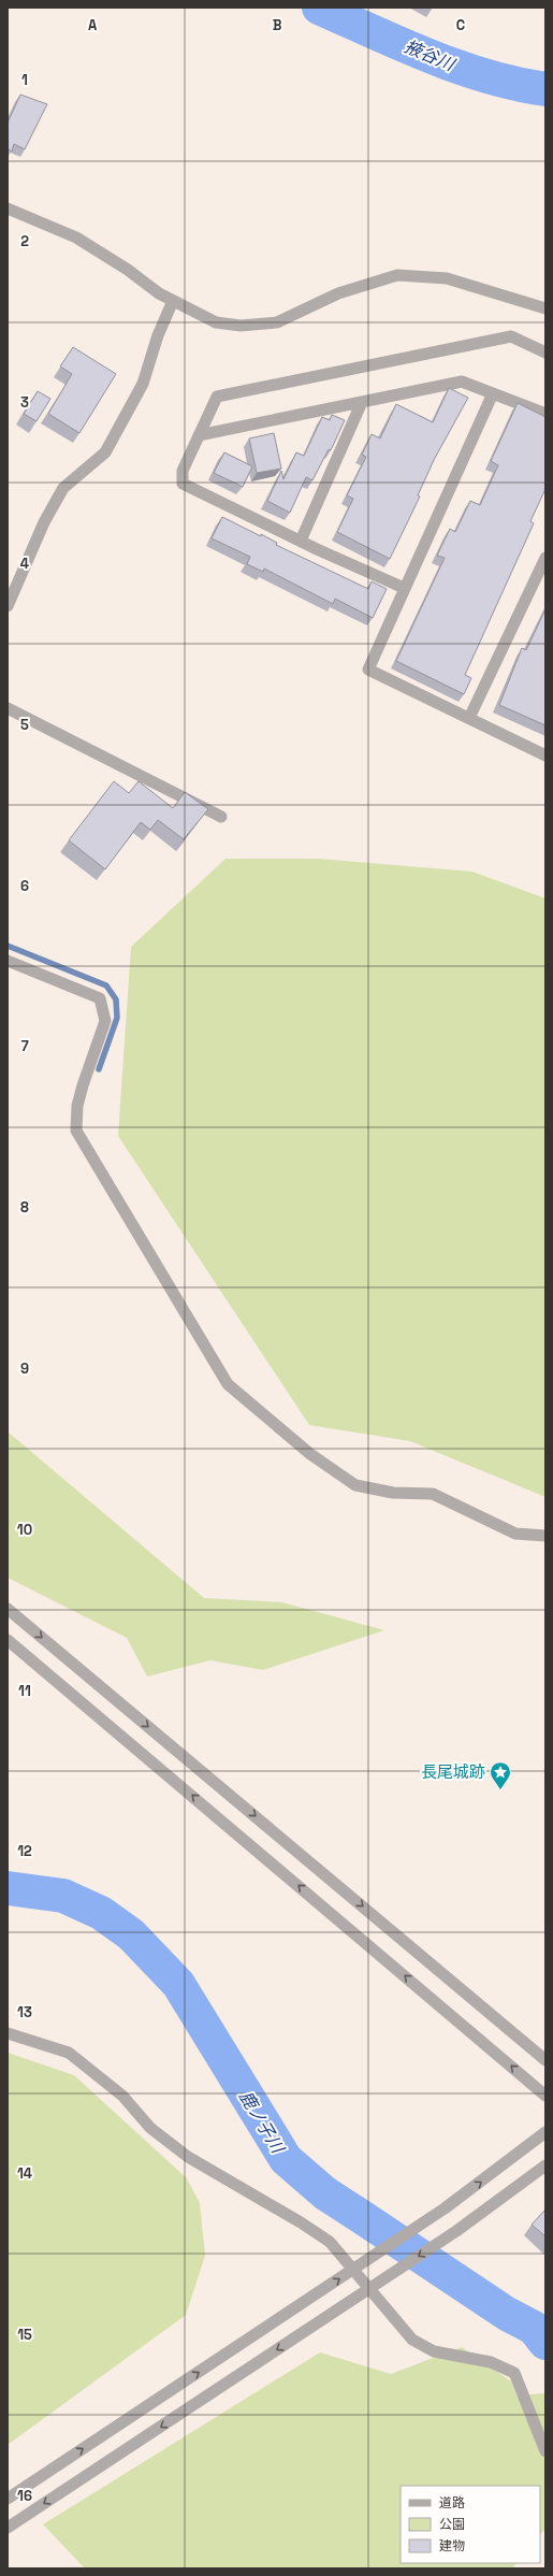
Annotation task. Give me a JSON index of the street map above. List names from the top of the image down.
{
  "water": ["掖谷川", "鹿ノ子川"],
  "places": {
    "place": ["長尾城跡"]
  },
  "legend": ["道路", "公園", "建物"],
  "grid": {
    "columns": ["A", "B", "C"],
    "rows": [
      "1",
      "2",
      "3",
      "4",
      "5",
      "6",
      "7",
      "8",
      "9",
      "10",
      "11",
      "12",
      "13",
      "14",
      "15",
      "16"
    ]
  }
}
